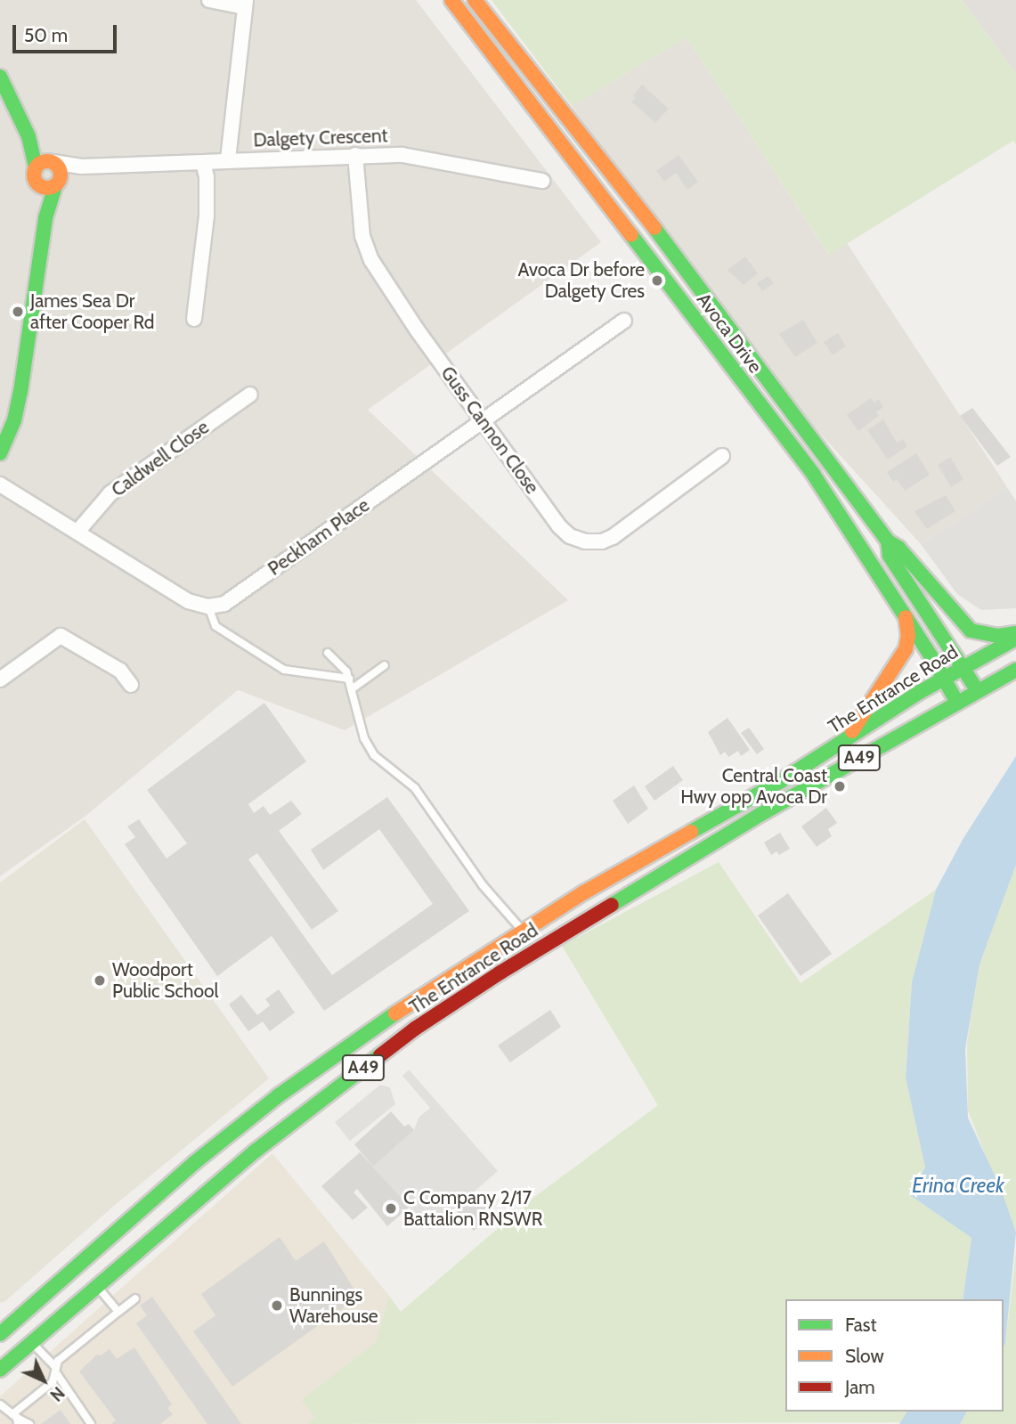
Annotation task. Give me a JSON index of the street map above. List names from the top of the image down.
{
  "streets": {
    "main road": ["Avoca Drive", "The Entrance Road", "A49"],
    "street": [
      "Dalgety Crescent",
      "Guss Cannon Close",
      "Caldwell Close",
      "Peckham Place"
    ]
  },
  "crossings": [
    ["Dalgety Crescent", "Guss Cannon Close"],
    ["Avoca Drive", "The Entrance Road"],
    ["Guss Cannon Close", "Peckham Place"]
  ],
  "water": ["Erina Creek"],
  "places": [
    "Avoca Dr before Dalgety Cres",
    "James Sea Dr after Cooper Rd",
    "Central Coast Hwy opp Avoca Dr",
    "Woodport Public School",
    "C Company 2/17 Battalion RNSWR",
    "Bunnings Warehouse"
  ],
  "legend": ["Fast", "Slow", "Jam"],
  "scale_bar": "50 m",
  "north": "bottom right"
}
